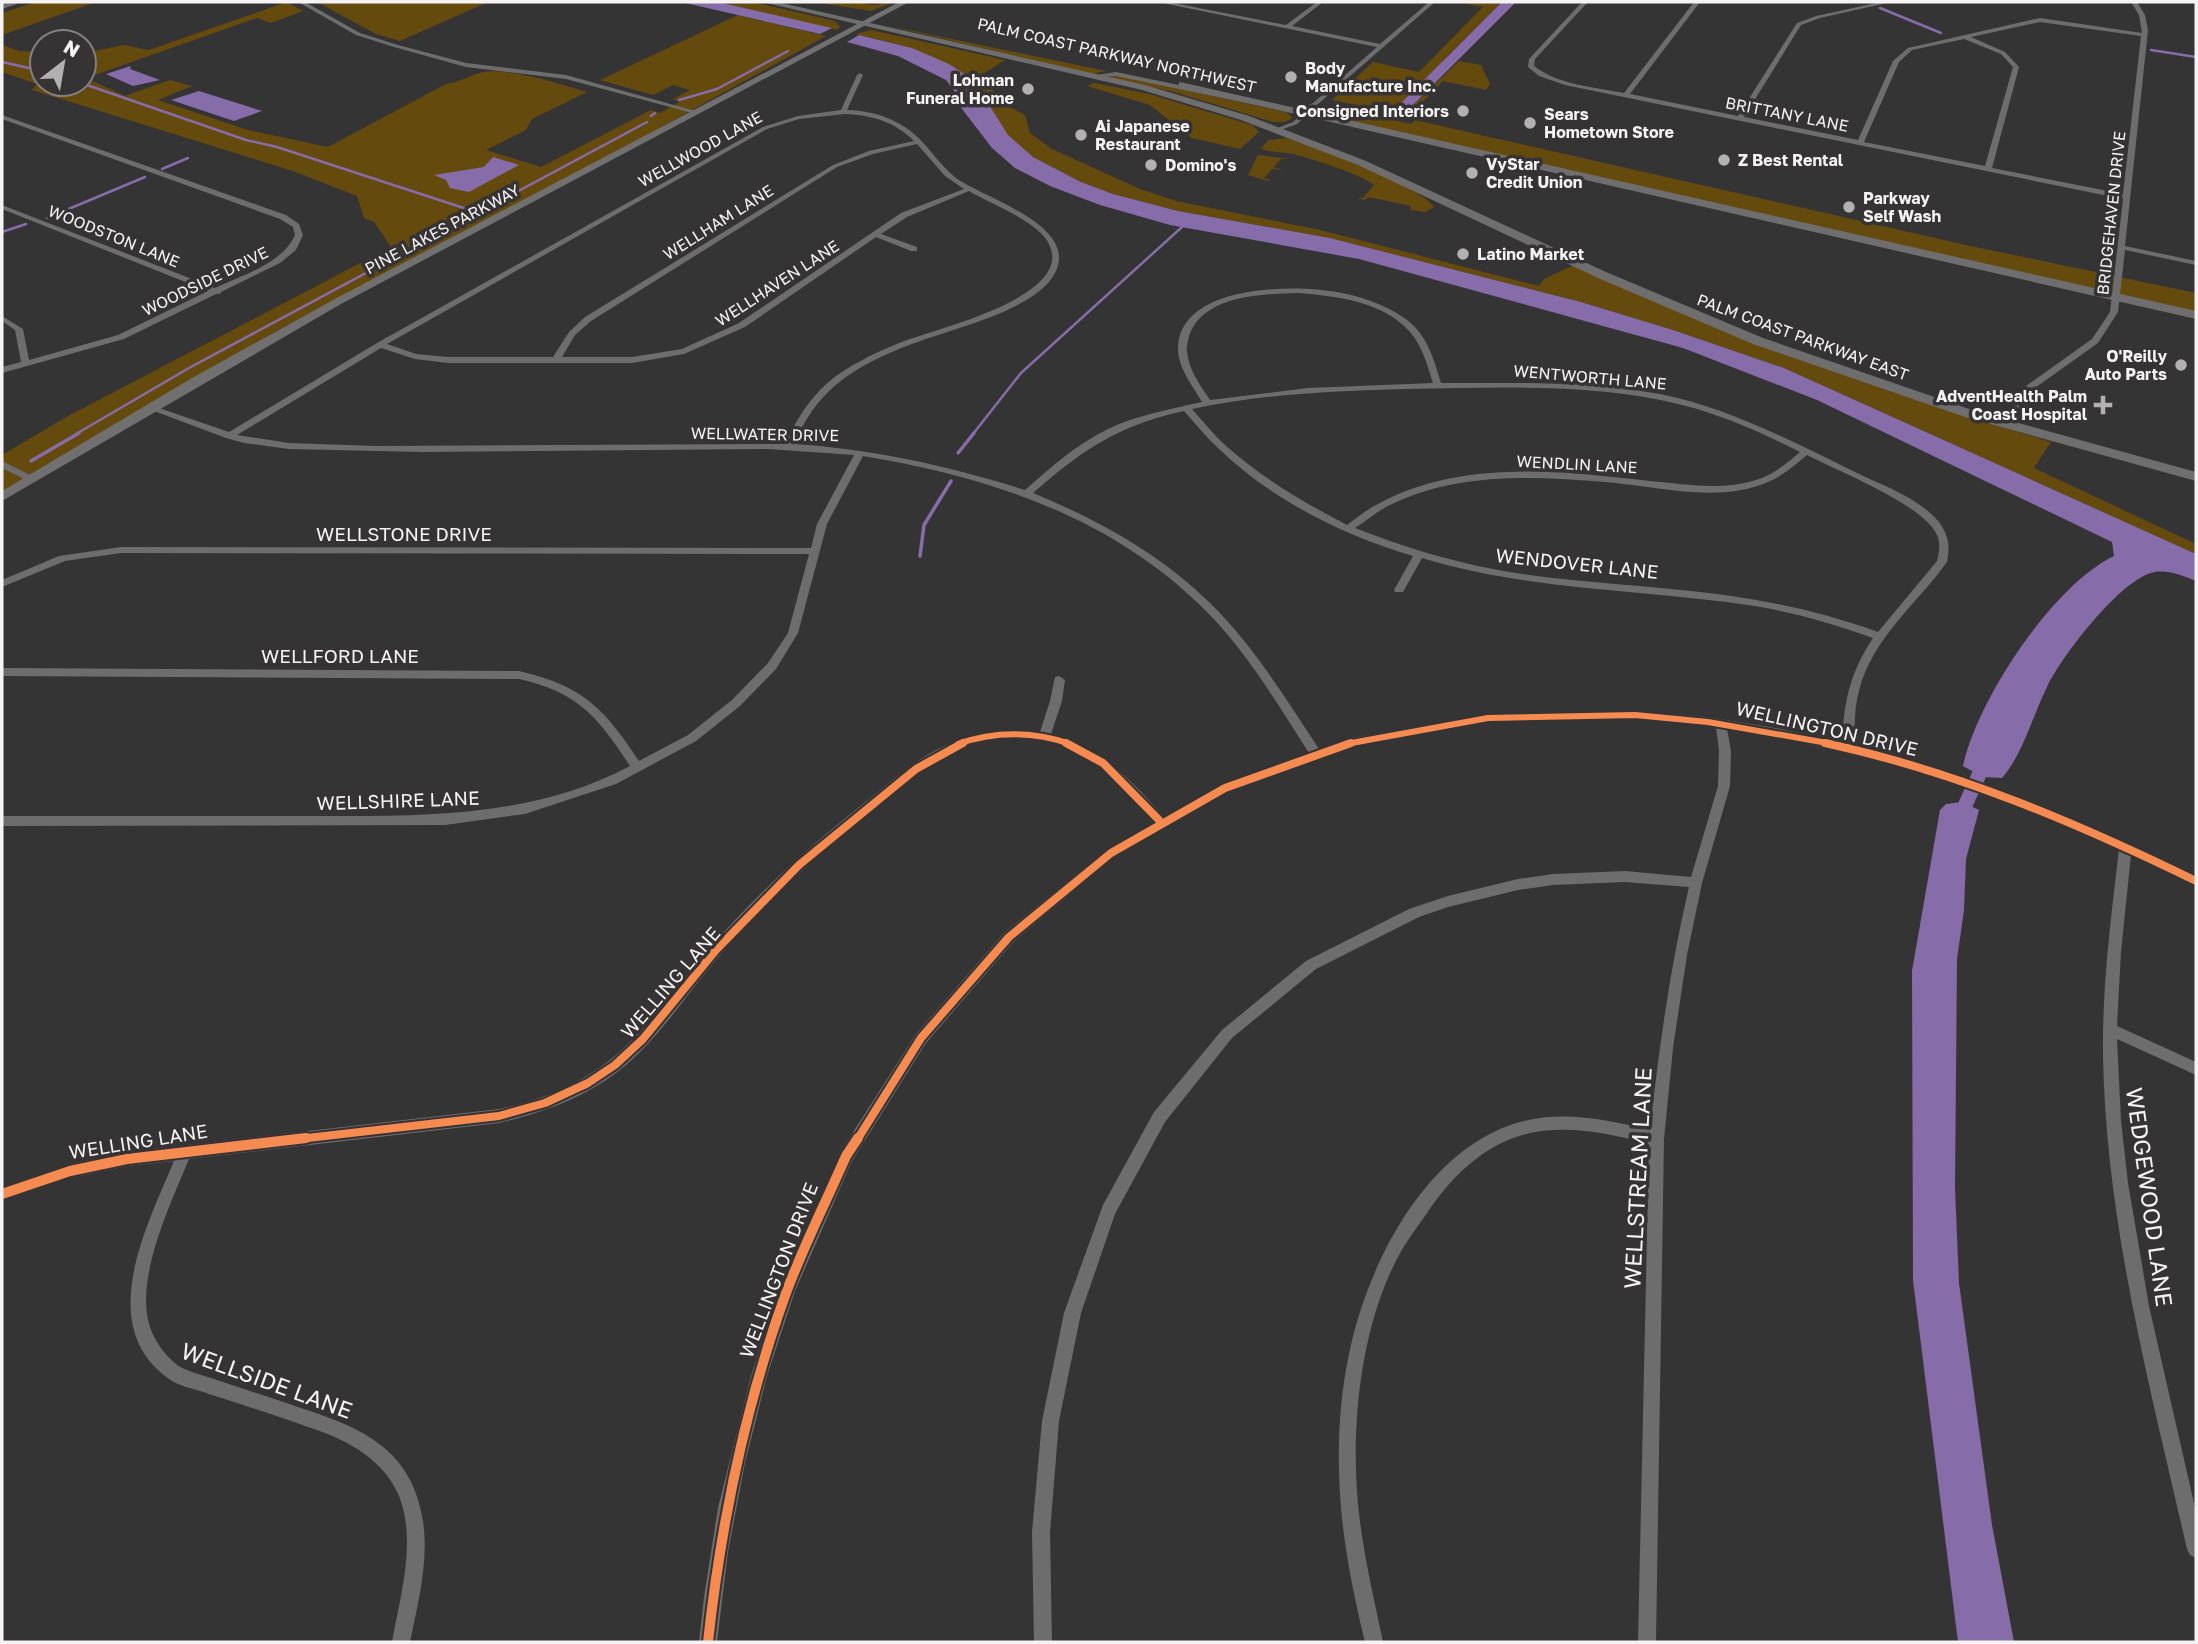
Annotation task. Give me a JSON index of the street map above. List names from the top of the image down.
{
  "streets": {
    "main road": ["PALM COAST PARKWAY NORTHWEST", "PALM COAST PARKWAY EAST"],
    "street": [
      "BRITTANY LANE",
      "WELLWOOD LANE",
      "BRIDGEHAVEN DRIVE",
      "WELLHAM LANE",
      "PINE LAKES PARKWAY",
      "WOODSTON LANE",
      "WOODSIDE DRIVE",
      "WELLHAVEN LANE",
      "WENTWORTH LANE",
      "WELLWATER DRIVE",
      "WENDLIN LANE",
      "WELLSTONE DRIVE",
      "WENDOVER LANE",
      "WELLFORD LANE",
      "WELLINGTON DRIVE",
      "WELLSHIRE LANE",
      "WELLING LANE",
      "WELLSTREAM LANE",
      "WEDGEWOOD LANE",
      "WELLSIDE LANE"
    ]
  },
  "crossings": [
    ["PALM COAST PARKWAY NORTHWEST", "BRIDGEHAVEN DRIVE"],
    ["PALM COAST PARKWAY NORTHWEST", "PINE LAKES PARKWAY"],
    ["BRITTANY LANE", "BRIDGEHAVEN DRIVE"],
    ["WELLWOOD LANE", "WELLHAM LANE"],
    ["WELLWOOD LANE", "WELLHAVEN LANE"],
    ["WELLWOOD LANE", "WELLWATER DRIVE"],
    ["BRIDGEHAVEN DRIVE", "PALM COAST PARKWAY EAST"],
    ["WELLHAM LANE", "WELLHAVEN LANE"],
    ["PINE LAKES PARKWAY", "PALM COAST PARKWAY EAST"],
    ["PINE LAKES PARKWAY", "WELLWATER DRIVE"],
    ["WOODSTON LANE", "WOODSIDE DRIVE"],
    ["WENTWORTH LANE", "WELLWATER DRIVE"],
    ["WENTWORTH LANE", "WENDLIN LANE"],
    ["WENTWORTH LANE", "WENDOVER LANE"],
    ["WENTWORTH LANE", "WELLINGTON DRIVE"],
    ["WELLWATER DRIVE", "WELLINGTON DRIVE"],
    ["WELLWATER DRIVE", "WELLSHIRE LANE"],
    ["WENDLIN LANE", "WENDOVER LANE"],
    ["WELLSTONE DRIVE", "WELLSHIRE LANE"],
    ["WELLFORD LANE", "WELLSHIRE LANE"],
    ["WELLINGTON DRIVE", "WELLING LANE"],
    ["WELLINGTON DRIVE", "WELLSTREAM LANE"],
    ["WELLINGTON DRIVE", "WEDGEWOOD LANE"],
    ["WELLING LANE", "WELLSIDE LANE"]
  ],
  "places": {
    "other": [
      "Body Manufacture Inc.",
      "Lohman Funeral Home",
      "Consigned Interiors",
      "Sears Hometown Store",
      "Ai Japanese Restaurant",
      "Z Best Rental",
      "Domino's",
      "VyStar Credit Union",
      "Parkway Self Wash",
      "Latino Market",
      "O'Reilly Auto Parts"
    ],
    "health": ["AdventHealth Palm Coast Hospital"]
  },
  "north": "top right"
}
